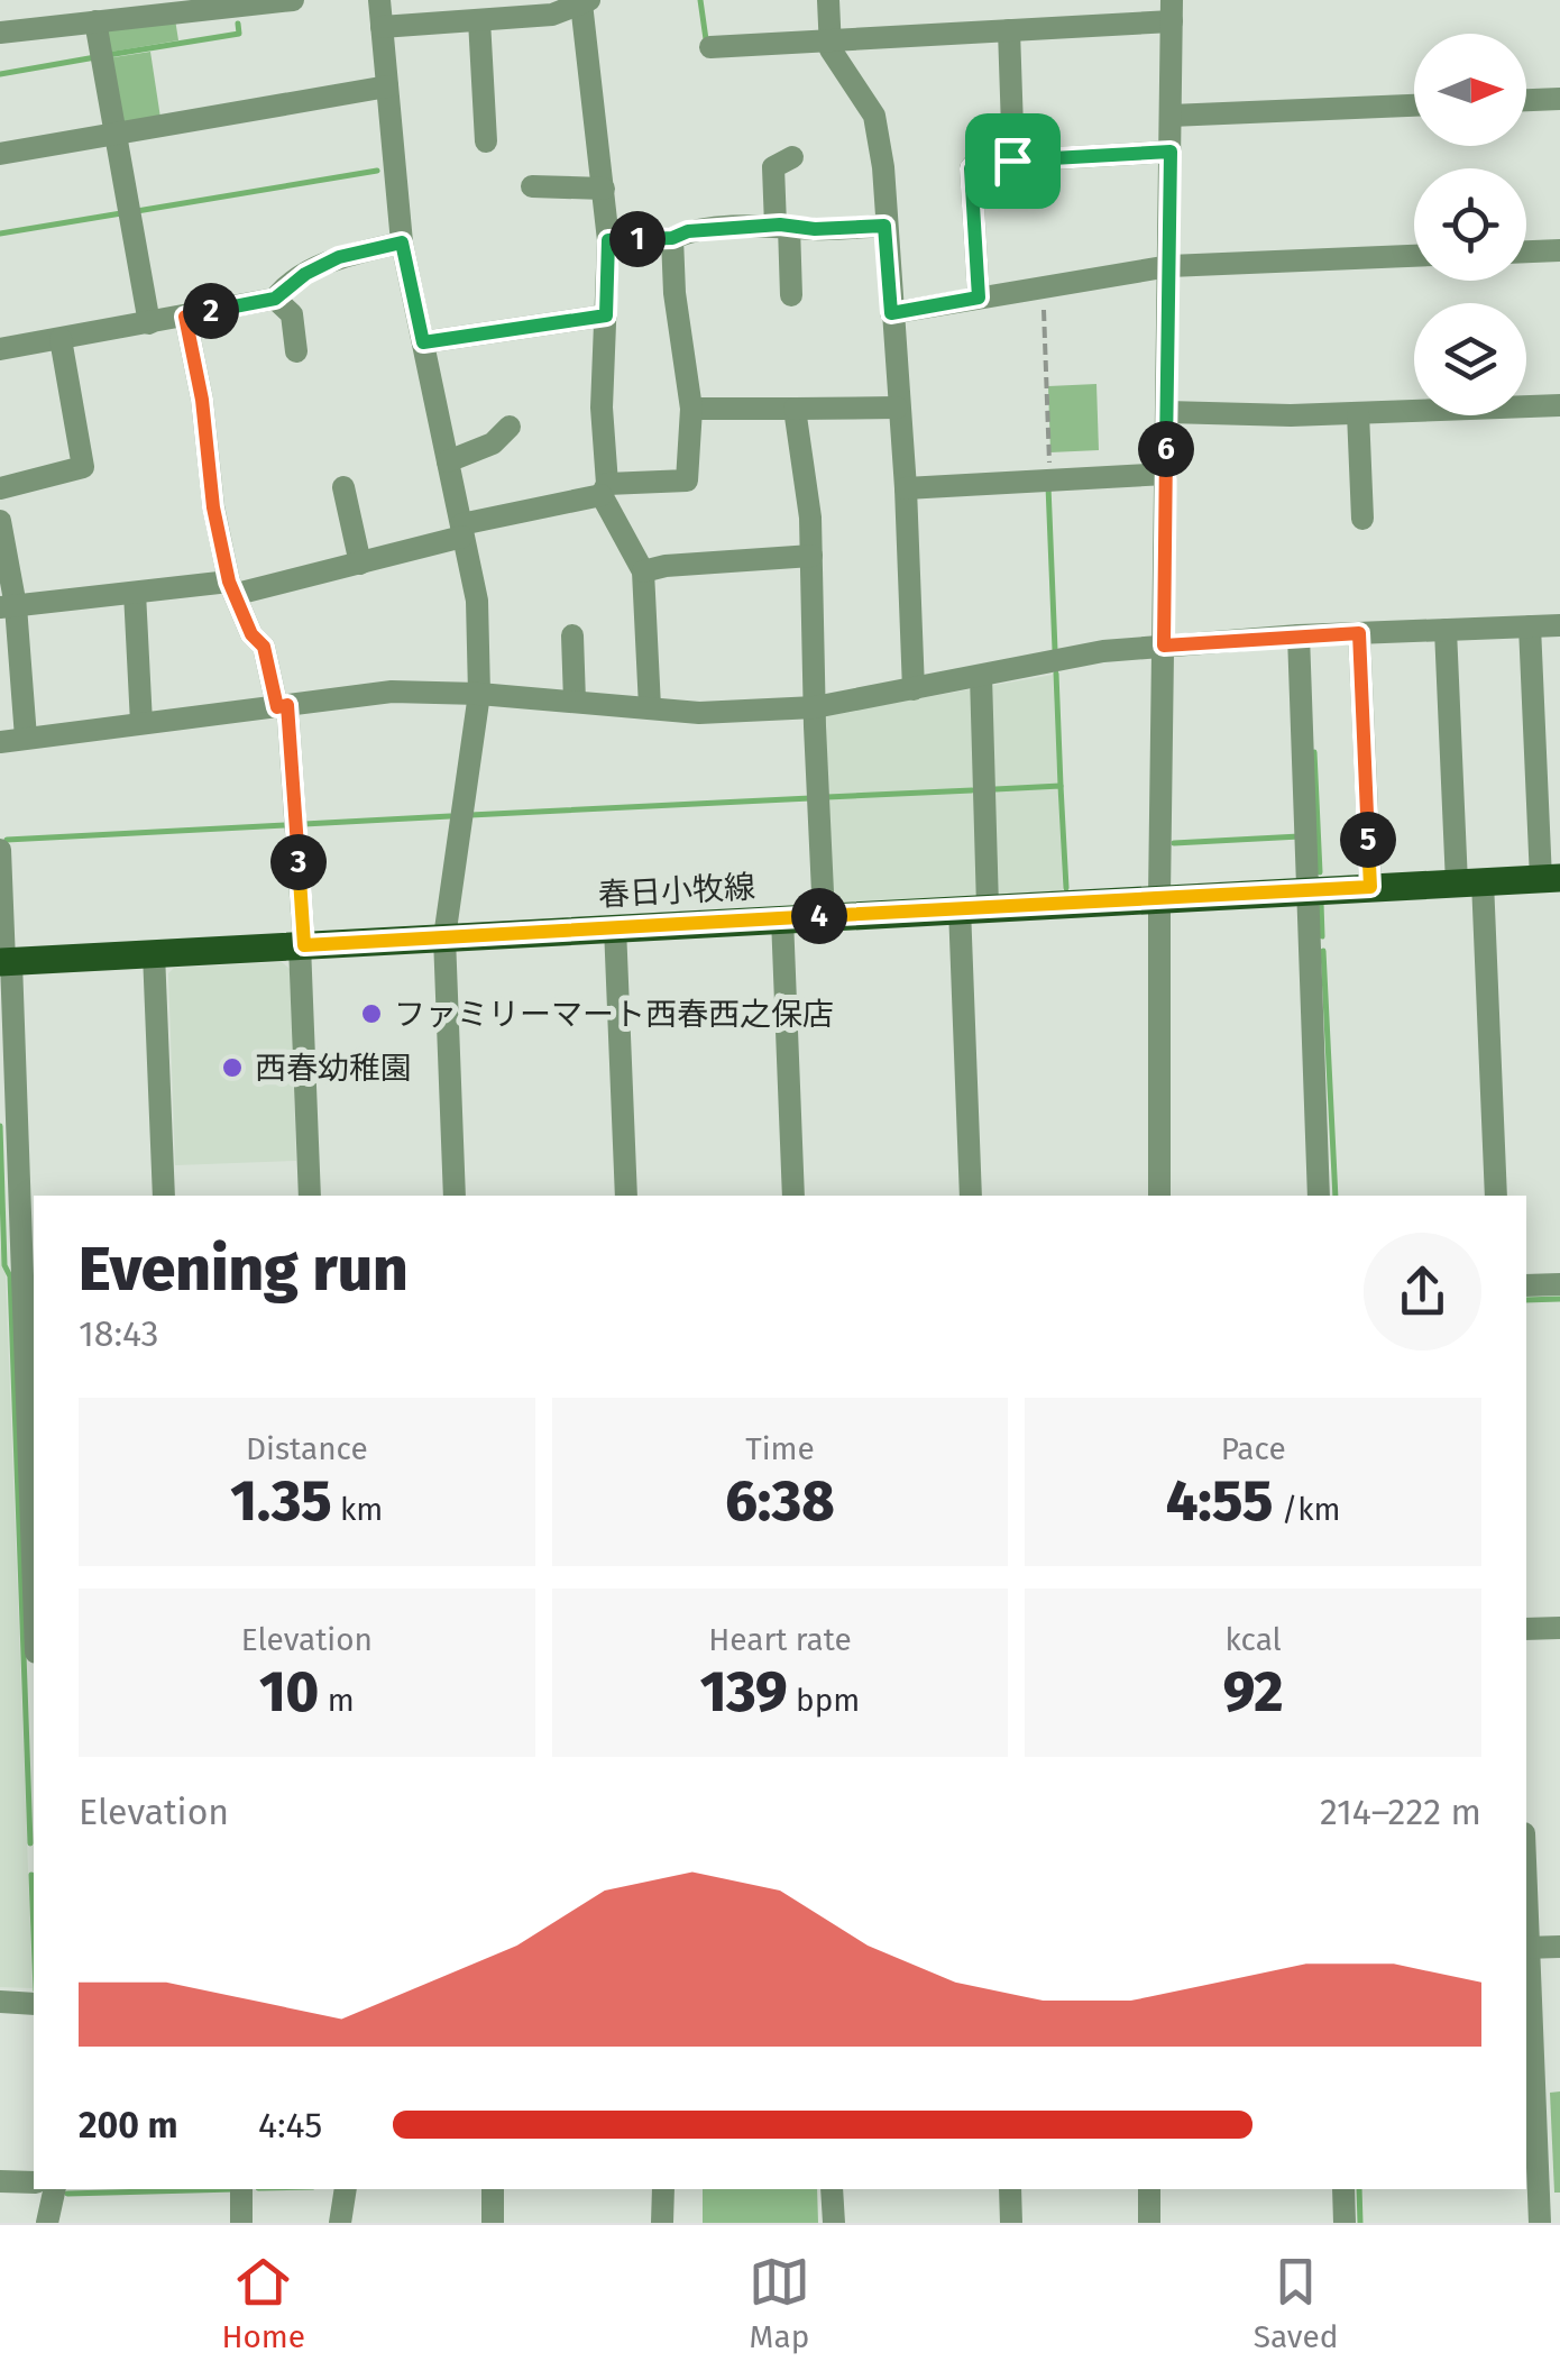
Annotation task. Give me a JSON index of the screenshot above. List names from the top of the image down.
{
  "streets": {
    "main road": ["春日小牧線"]
  },
  "places": ["ファミリーマート西春西之保店", "西春幼稚園"],
  "north": "right",
  "page": {
    "pins": [
      "1",
      "2",
      "6",
      "5",
      "3",
      "4"
    ],
    "heading": ["Evening run", "18:43"],
    "stats": [
      ["Distance", "1.35 km"],
      ["Time", "6:38"],
      ["Pace", "4:55 /km"],
      ["Elevation", "10 m"],
      ["Heart rate", "139 bpm"],
      ["kcal", "92"]
    ],
    "chart": ["Elevation", "214–222 m"],
    "list": [
      {
        "name": "200 m",
        "note": "4:45"
      }
    ],
    "tabs": ["Home", "Map", "Saved"]
  }
}
